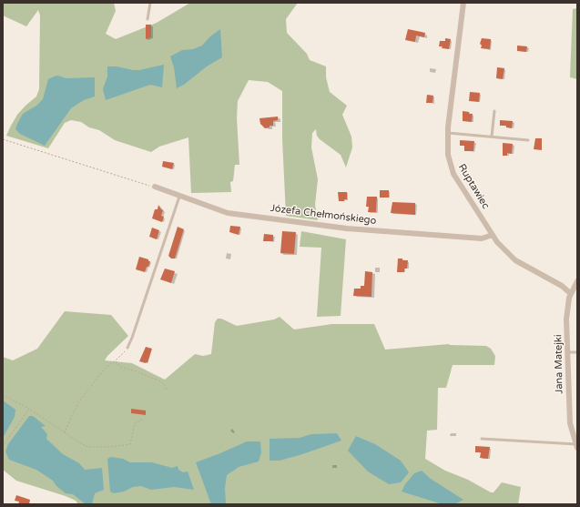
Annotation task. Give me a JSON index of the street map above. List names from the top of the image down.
{
  "streets": {
    "street": ["Ruptawiec", "Józefa Chełmońskiego", "Jana Matejki"]
  },
  "crossings": [
    ["Ruptawiec", "Józefa Chełmońskiego"],
    ["Ruptawiec", "Jana Matejki"]
  ]
}
